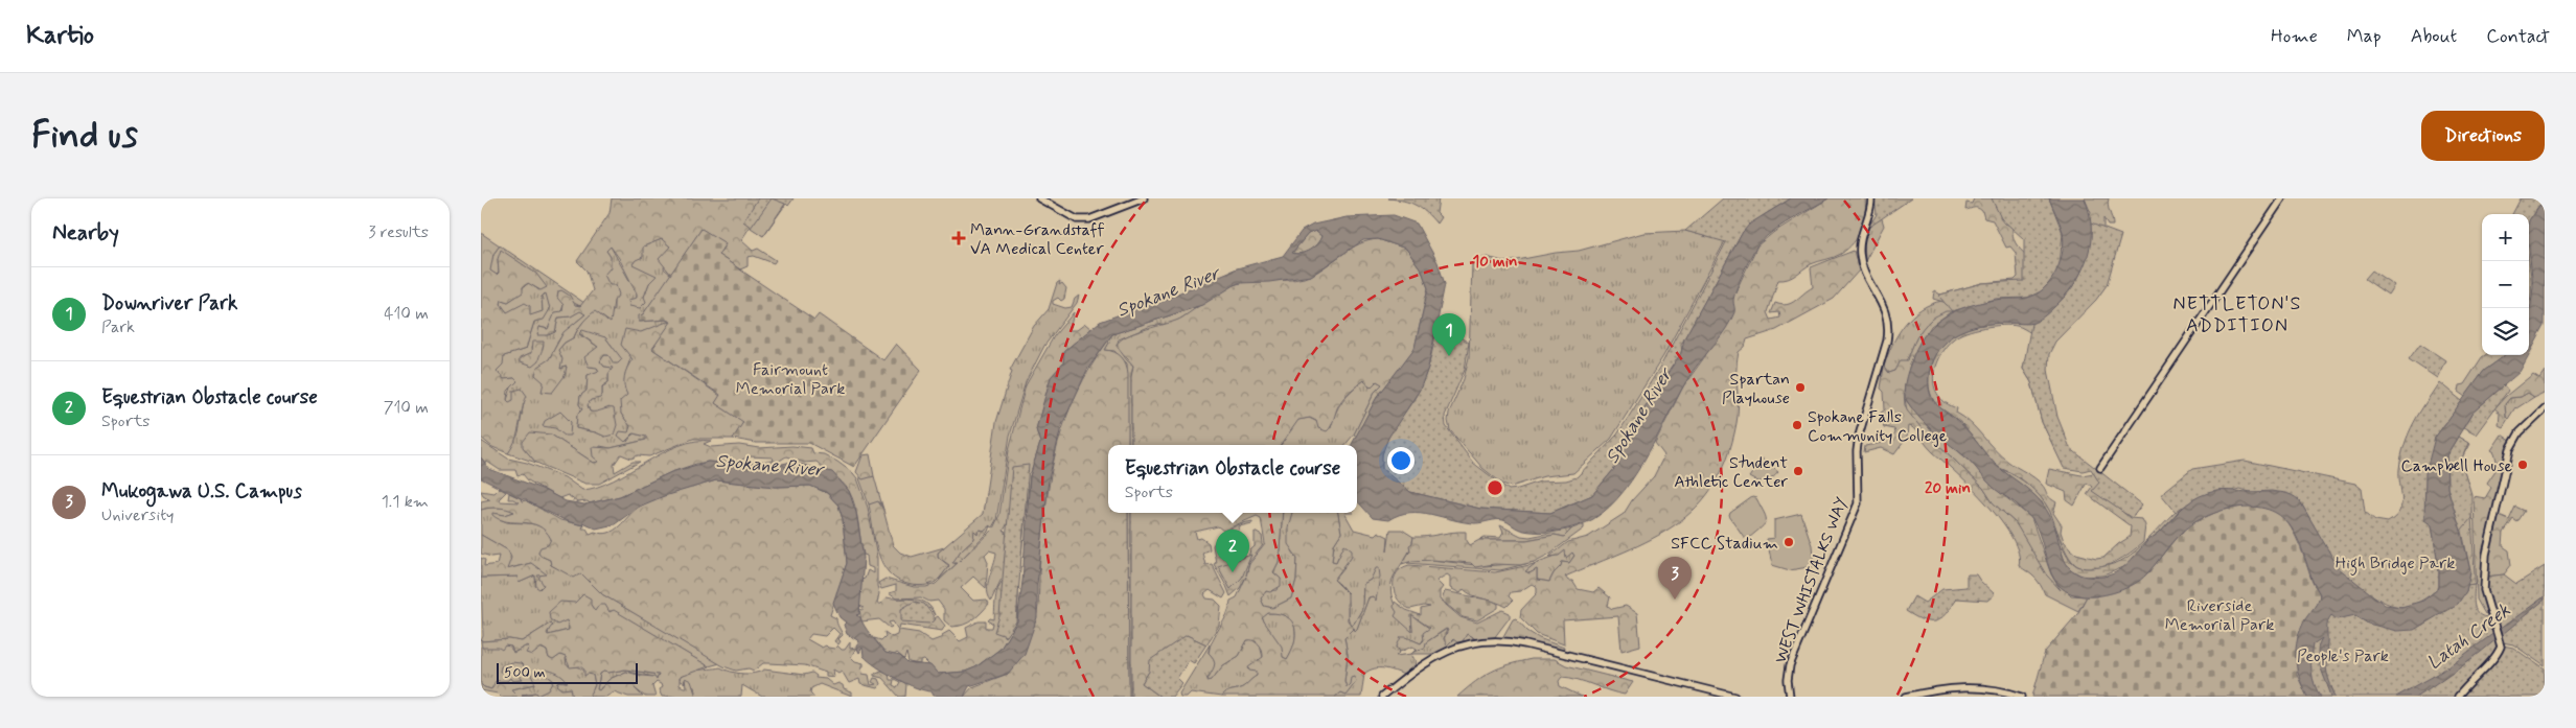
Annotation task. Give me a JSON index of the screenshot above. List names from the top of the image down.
{
  "streets": {
    "main road": ["WEST WHISTALKS WAY"]
  },
  "districts": ["NETTLETON'S ADDITION"],
  "water": ["Spokane River", "Latah Creek"],
  "parks": [
    "Fairmount Memorial Park",
    "High Bridge Park",
    "Riverside Memorial Park",
    "People's Park"
  ],
  "places": {
    "health": ["Mann-Grandstaff VA Medical Center"],
    "other": [
      "Spartan Playhouse",
      "Spokane Falls Community College",
      "Campbell House",
      "Student Athletic Center",
      "SFCC Stadium"
    ]
  },
  "scale_bar": "500 m",
  "page": {
    "header": "Kartio",
    "nav": [
      "Home",
      "Map",
      "About",
      "Contact"
    ],
    "buttons": "Directions",
    "title": "Find us",
    "heading": ["Nearby", "3 results"],
    "map_buttons": ["+", "−"],
    "list": [
      {
        "mark": "1",
        "name": "Downriver Park",
        "note": "Park",
        "value": "410 m"
      },
      {
        "mark": "2",
        "name": "Equestrian Obstacle course",
        "note": "Sports",
        "value": "710 m"
      },
      {
        "mark": "3",
        "name": "Mukogawa U.S. Campus",
        "note": "University",
        "value": "1.1 km"
      }
    ],
    "pins": ["1", "2", "3"],
    "popup": ["Equestrian Obstacle course", "Sports"],
    "scale": "500 m"
  },
  "rings": ["10 min", "20 min"]
}
